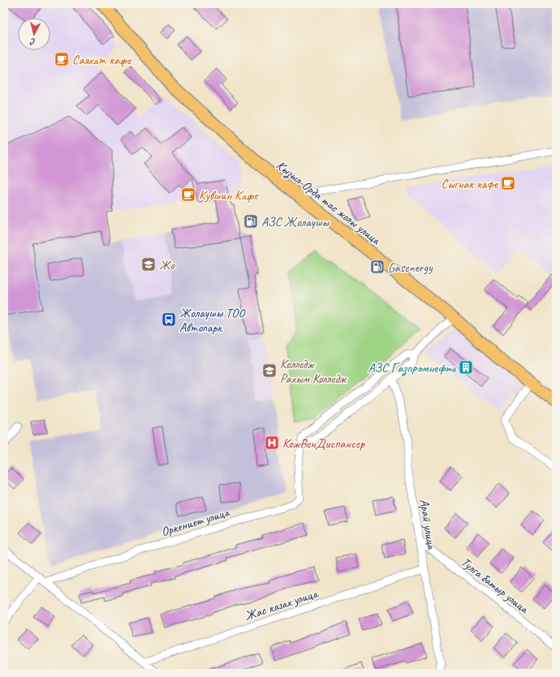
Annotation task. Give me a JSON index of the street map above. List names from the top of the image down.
{
  "streets": {
    "main road": ["Кызыл-Орда тас жолы улица"],
    "street": [
      "Оркениет улица",
      "Арай улица",
      "Тулга батыр улица",
      "Жас казах улица"
    ]
  },
  "crossings": [
    ["Кызыл-Орда тас жолы улица", "Оркениет улица"],
    ["Оркениет улица", "Арай улица"],
    ["Арай улица", "Тулга батыр улица"],
    ["Арай улица", "Жас казах улица"]
  ],
  "places": {
    "cafe": ["Саяхат кафе", "Сыгнак кафе", "Кувшин Кафе"],
    "fuel station": ["АЗС Жолаушы", "Gasenergy"],
    "school or university": ["Жо", "Колледж Рахым Колледж"],
    "bus stop": ["Жолаушы ТОО Автопарк"],
    "building": ["АЗС Газпромнефть"],
    "hospital": ["КожВенДиспансер"]
  },
  "north": "bottom"
}
